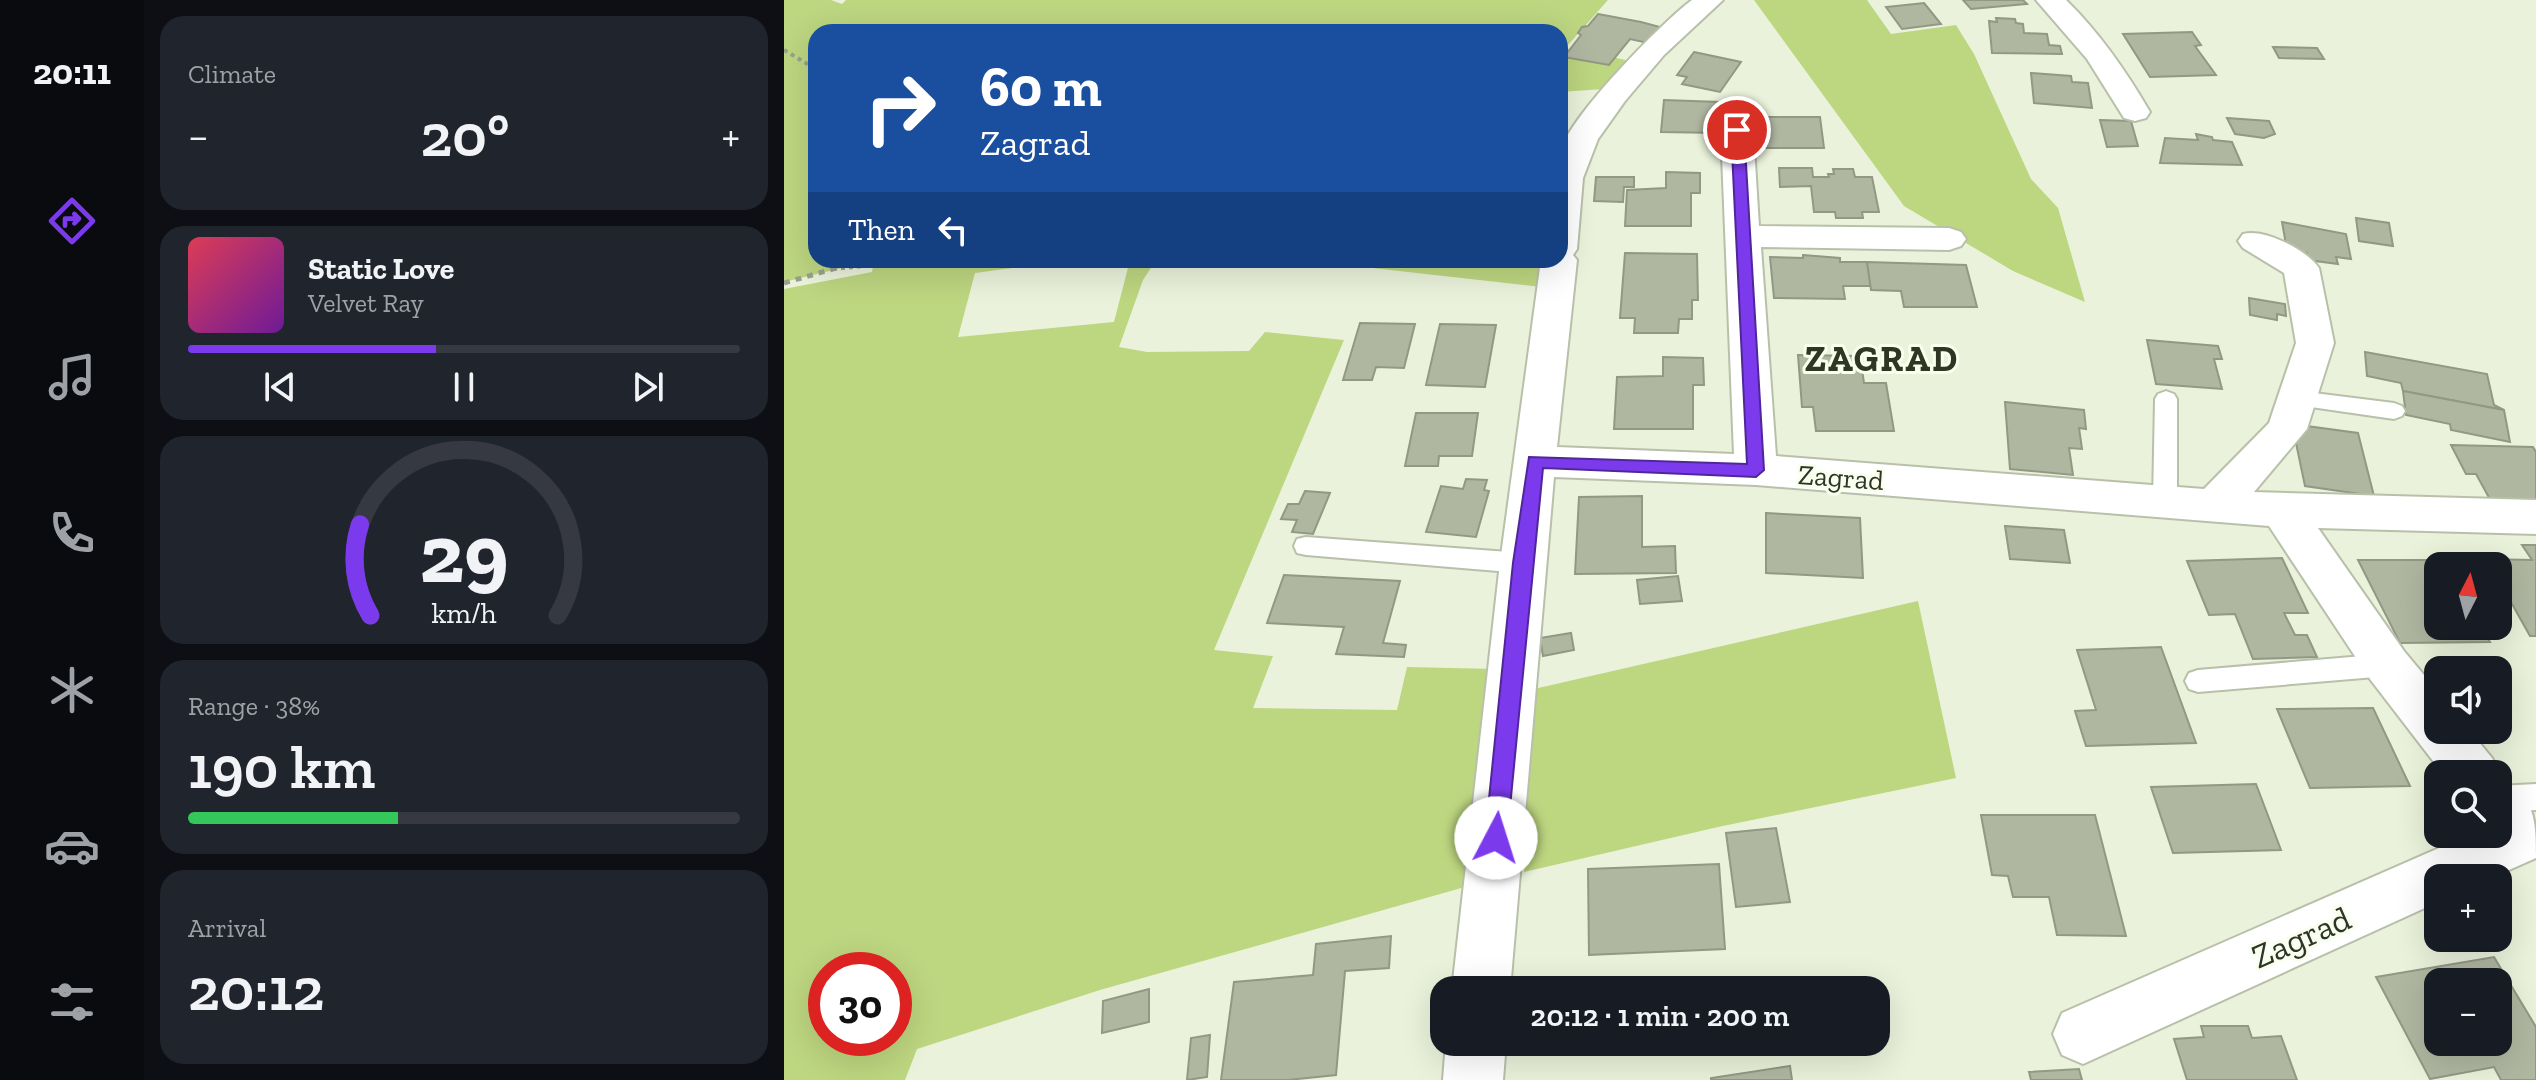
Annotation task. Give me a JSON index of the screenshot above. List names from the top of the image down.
{
  "streets": {
    "street": ["Zagrad"]
  },
  "districts": ["ZAGRAD"],
  "north": "top",
  "page": {
    "tabs": "20:11",
    "tile": [
      "Climate",
      ["Range · 38%", "190 km"],
      ["Arrival", "20:12"]
    ],
    "turn": ["60 m", "Zagrad"],
    "heat": ["−", "20°", "+"],
    "then": "Then",
    "song": ["Static Love", "Velvet Ray"],
    "map_buttons": ["+", "−"],
    "limit": "30",
    "trip": "20:12 · 1 min · 200 m",
    "gauge": ["29", "km/h"]
  }
}
